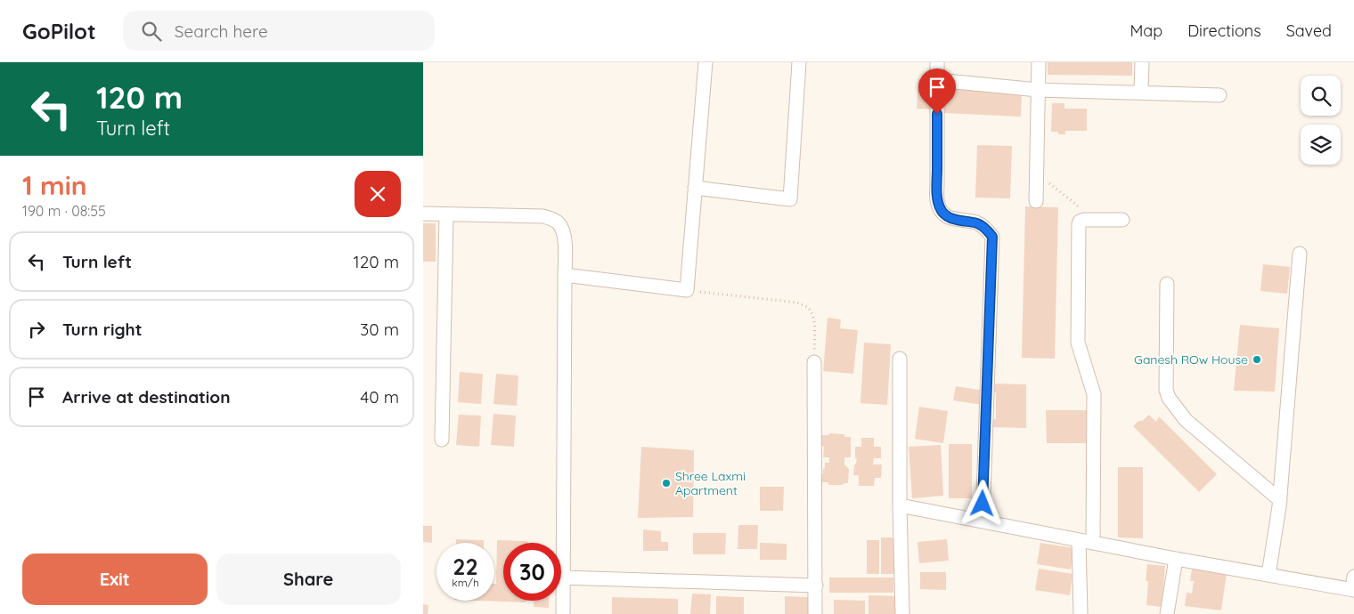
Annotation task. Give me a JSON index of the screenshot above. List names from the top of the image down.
{
  "places": ["Ganesh ROw House", "Shree Laxmi Apartment"],
  "page": {
    "header": "GoPilot",
    "search": "Search here",
    "nav": ["Map", "Directions", "Saved"],
    "turn": ["120 m", "Turn left"],
    "heading": ["1 min", "190 m · 08:55"],
    "list": [
      {
        "name": "Turn left",
        "value": "120 m"
      },
      {
        "name": "Turn right",
        "value": "30 m"
      },
      {
        "name": "Arrive at destination",
        "value": "40 m"
      }
    ],
    "speed": "22 km/h",
    "limit": "30",
    "buttons": ["Exit", "Share"]
  }
}
